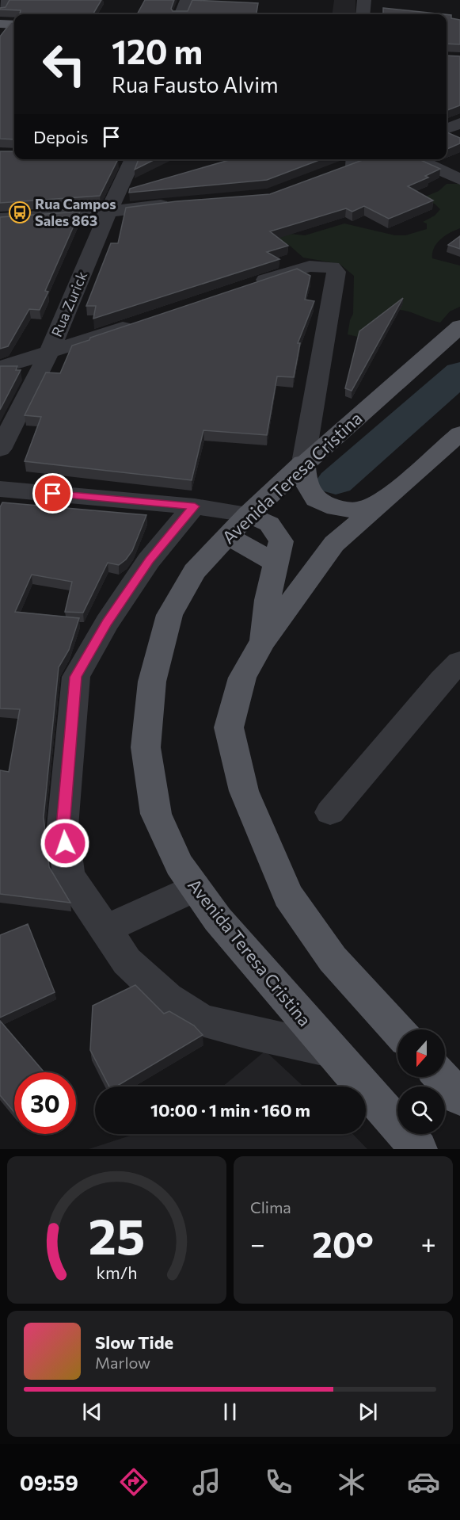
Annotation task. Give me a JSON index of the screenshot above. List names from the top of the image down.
{
  "streets": {
    "main road": ["Avenida Teresa Cristina"],
    "street": ["Rua Zurick"]
  },
  "places": {
    "bus stop": ["Rua Campos Sales 863"]
  },
  "north": "bottom",
  "page": {
    "turn": ["120 m", "Rua Fausto Alvim"],
    "then": "Depois",
    "limit": "30",
    "trip": "10:00 · 1 min · 160 m",
    "tile": "Clima",
    "heat": ["−", "20°", "+"],
    "song": ["Slow Tide", "Marlow"],
    "tabs": "09:59",
    "gauge": ["25", "km/h"]
  }
}
